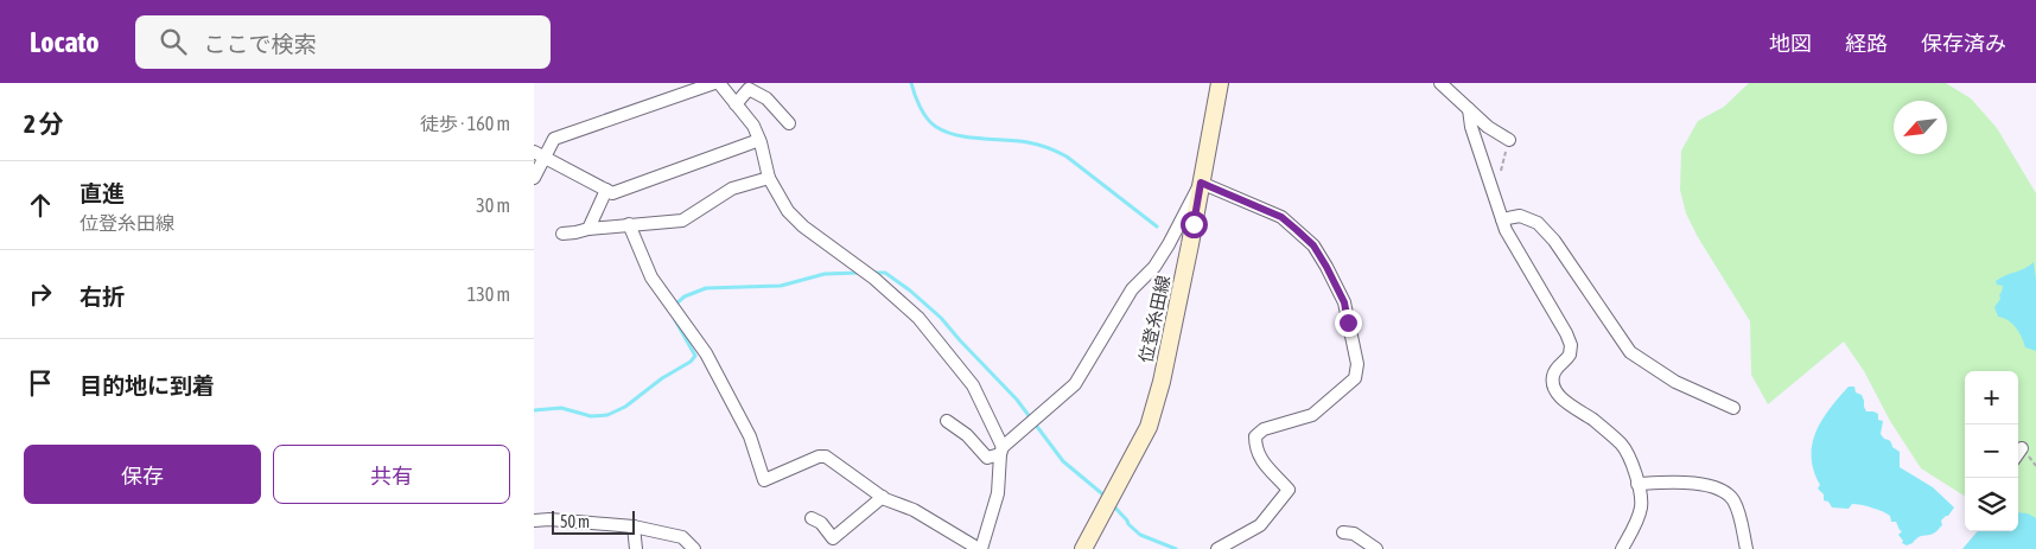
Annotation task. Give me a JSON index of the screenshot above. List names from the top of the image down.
{
  "streets": {
    "main road": ["位登糸田線"]
  },
  "scale_bar": "50 m",
  "north": "bottom left",
  "page": {
    "header": "Locato",
    "search": "ここで検索",
    "nav": ["地図", "経路", "保存済み"],
    "heading": ["2 分", "徒歩 · 160 m"],
    "list": [
      ["直進", "位登糸田線", "30 m"],
      ["右折", "130 m"],
      "目的地に到着"
    ],
    "map_buttons": ["+", "−"],
    "buttons": ["保存", "共有"],
    "scale": "50 m"
  }
}
